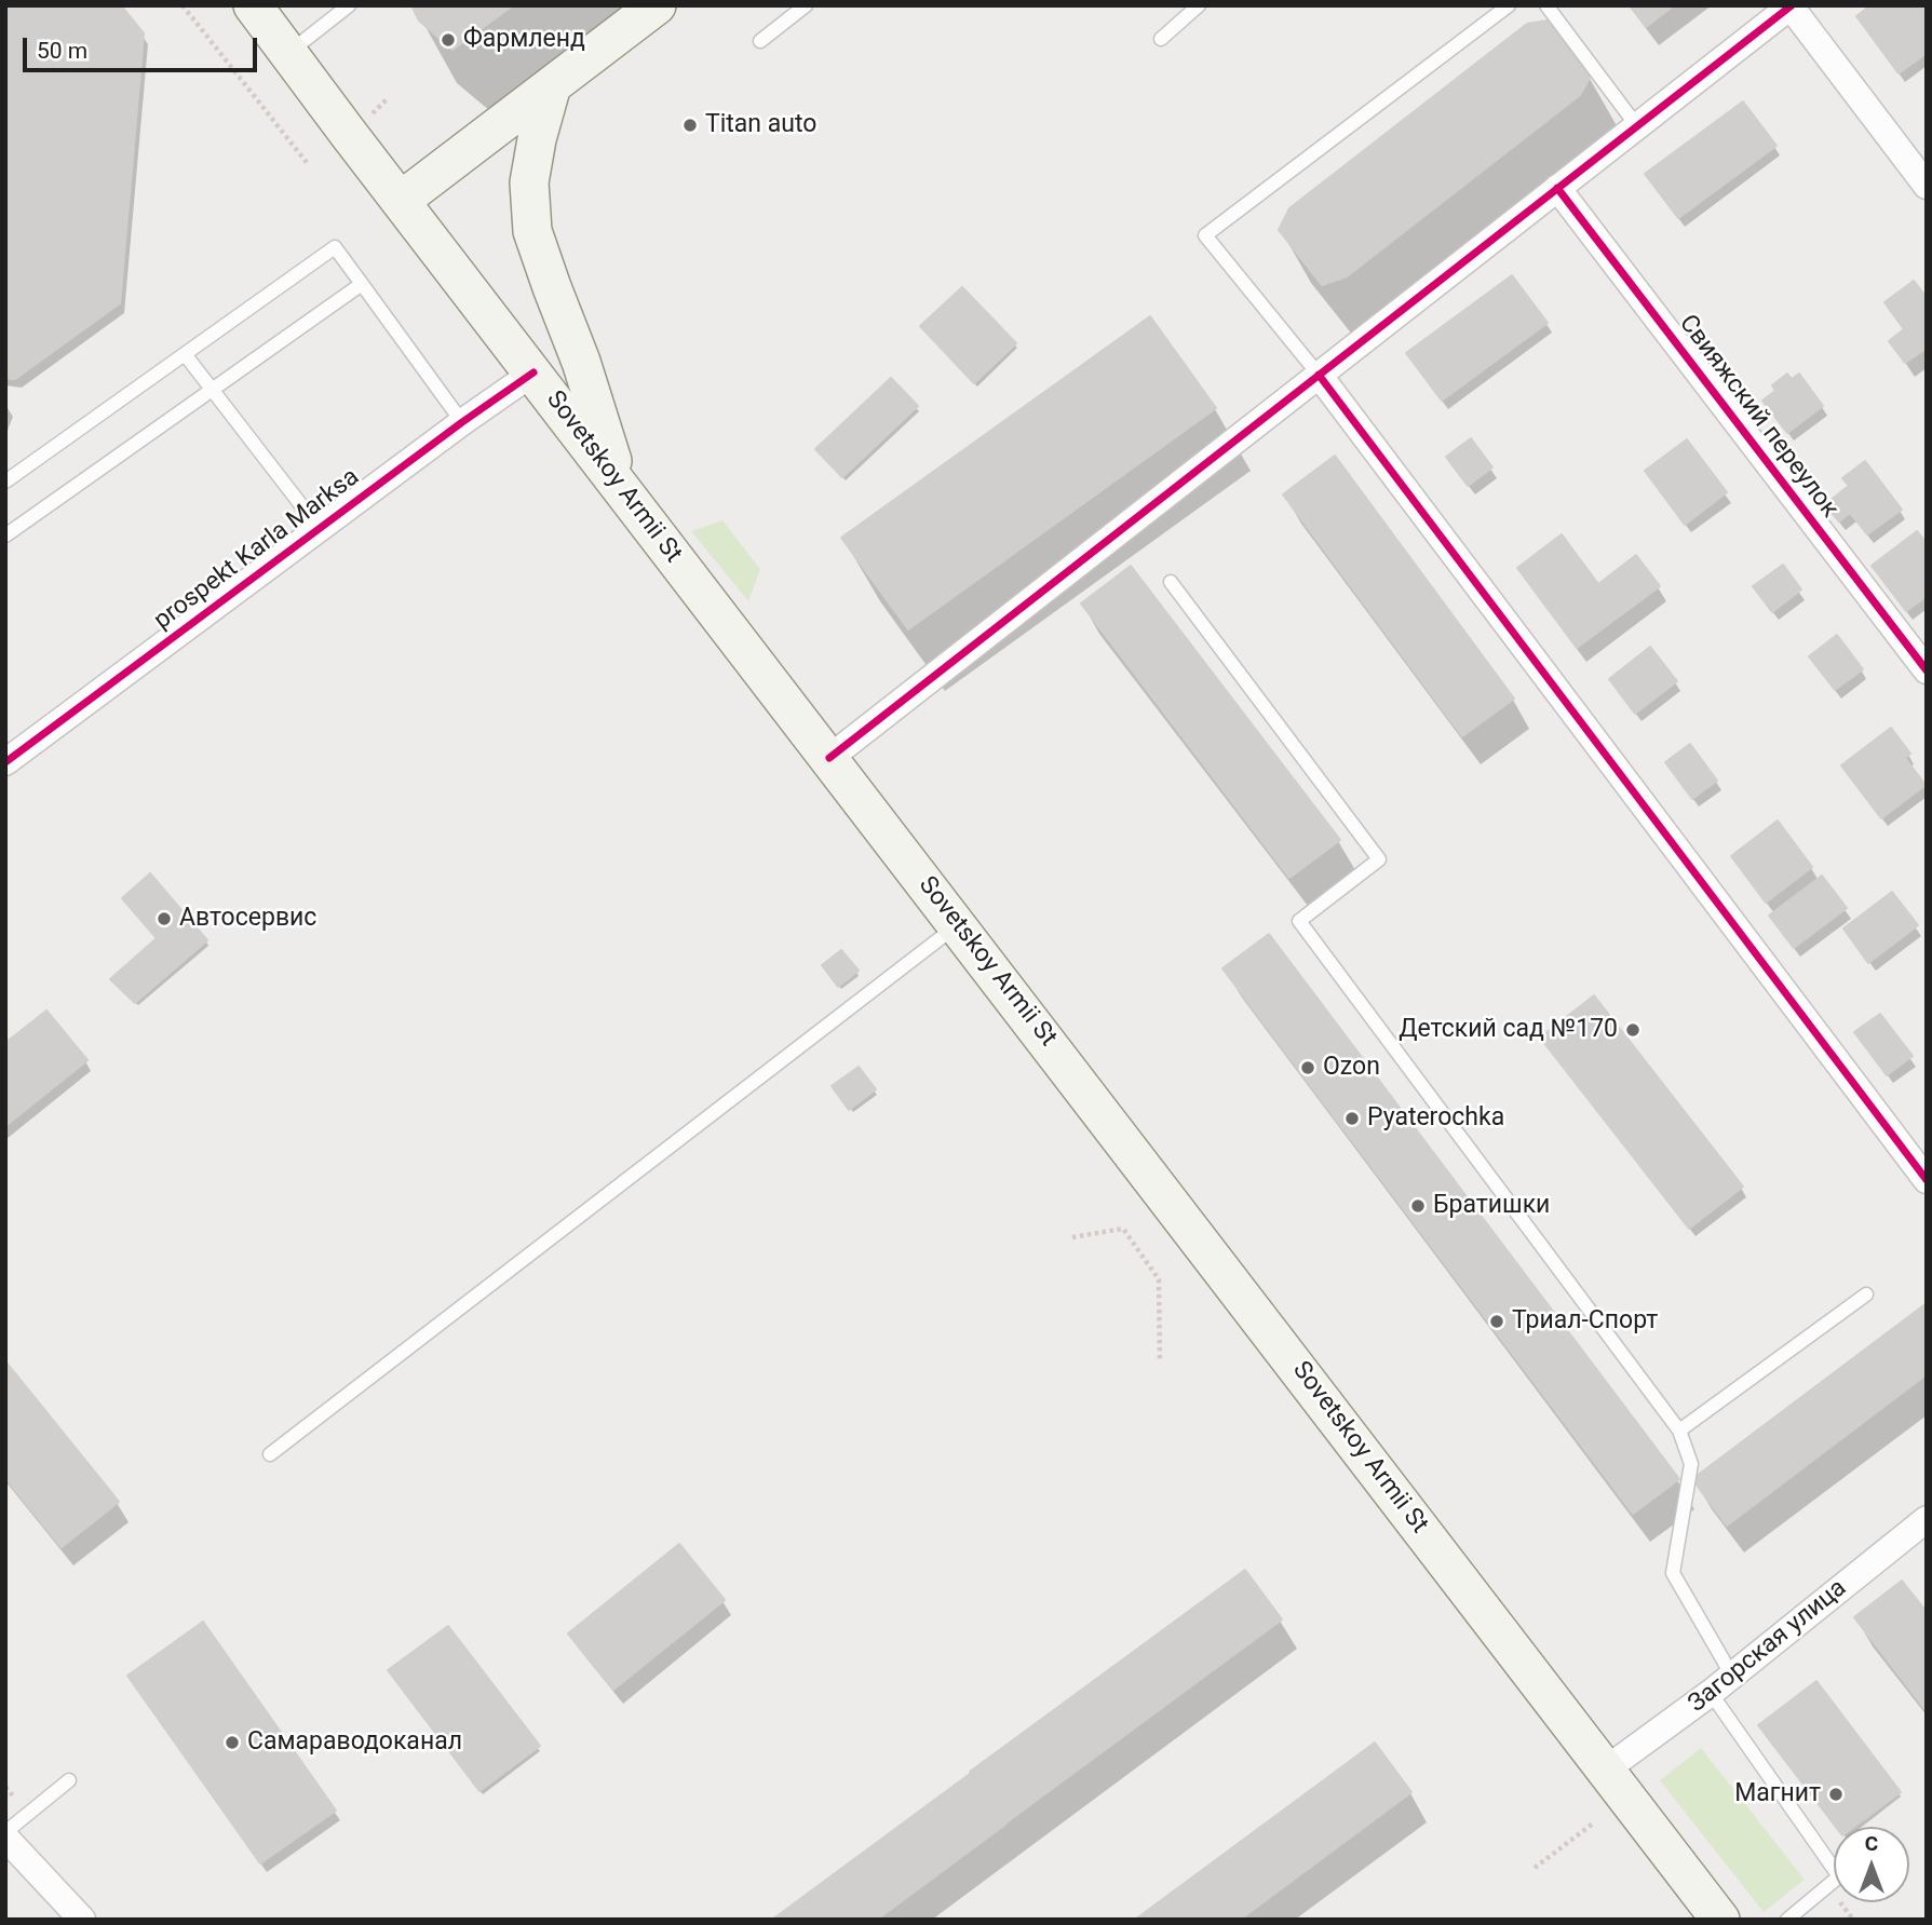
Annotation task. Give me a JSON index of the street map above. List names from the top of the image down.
{
  "streets": {
    "main road": ["Sovetskoy Armii St"],
    "street": ["Свияжский переулок", "prospekt Karla Marksa", "Загорская улица"]
  },
  "crossings": [
    ["Sovetskoy Armii St", "prospekt Karla Marksa"],
    ["Sovetskoy Armii St", "Загорская улица"]
  ],
  "places": [
    "Фармленд",
    "Titan auto",
    "Автосервис",
    "Детский сад №170",
    "Ozon",
    "Pyaterochka",
    "Братишки",
    "Триал-Спорт",
    "Самараводоканал",
    "Магнит"
  ],
  "scale_bar": "50 m",
  "north": "top"
}
